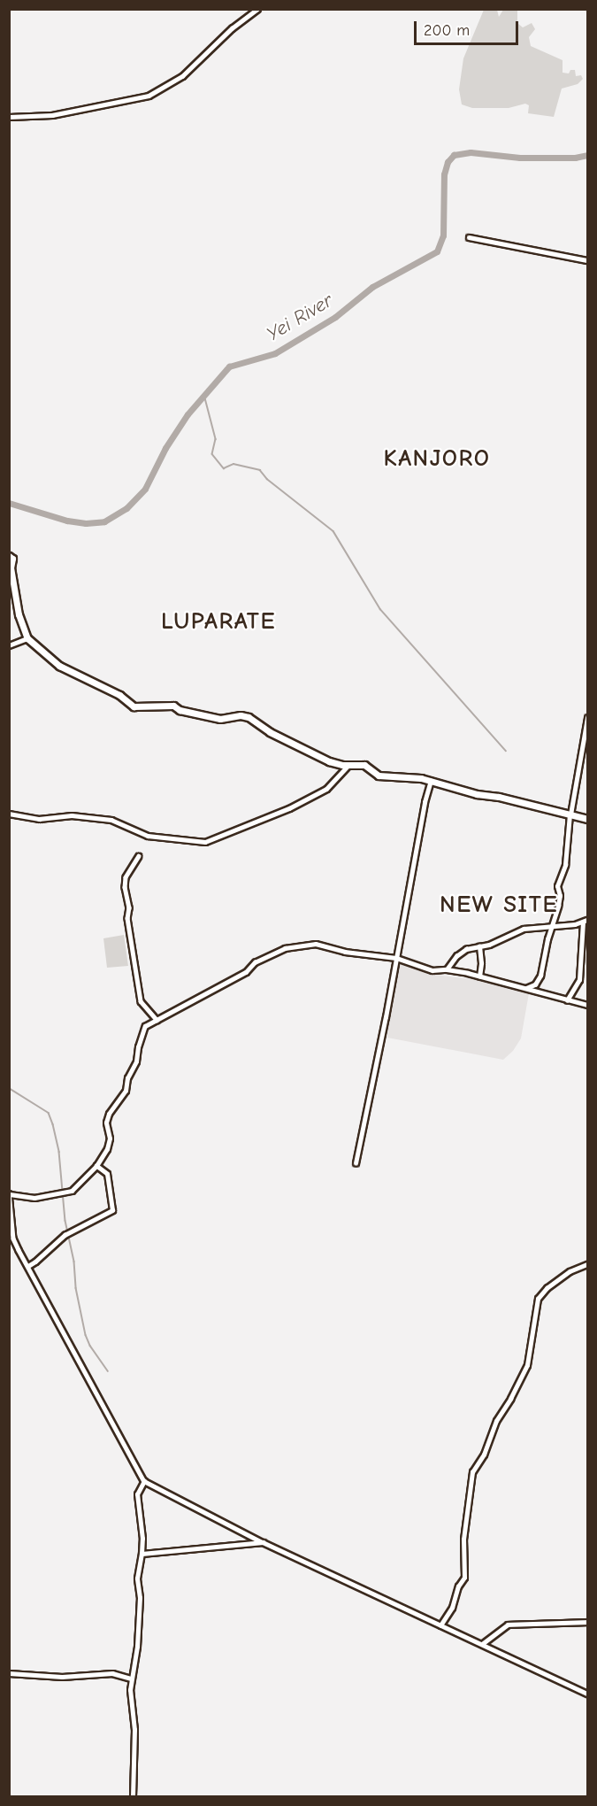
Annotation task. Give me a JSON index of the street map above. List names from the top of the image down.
{
  "districts": ["KANJORO", "LUPARATE", "NEW SITE"],
  "water": ["Yei River"],
  "scale_bar": "200 m"
}
